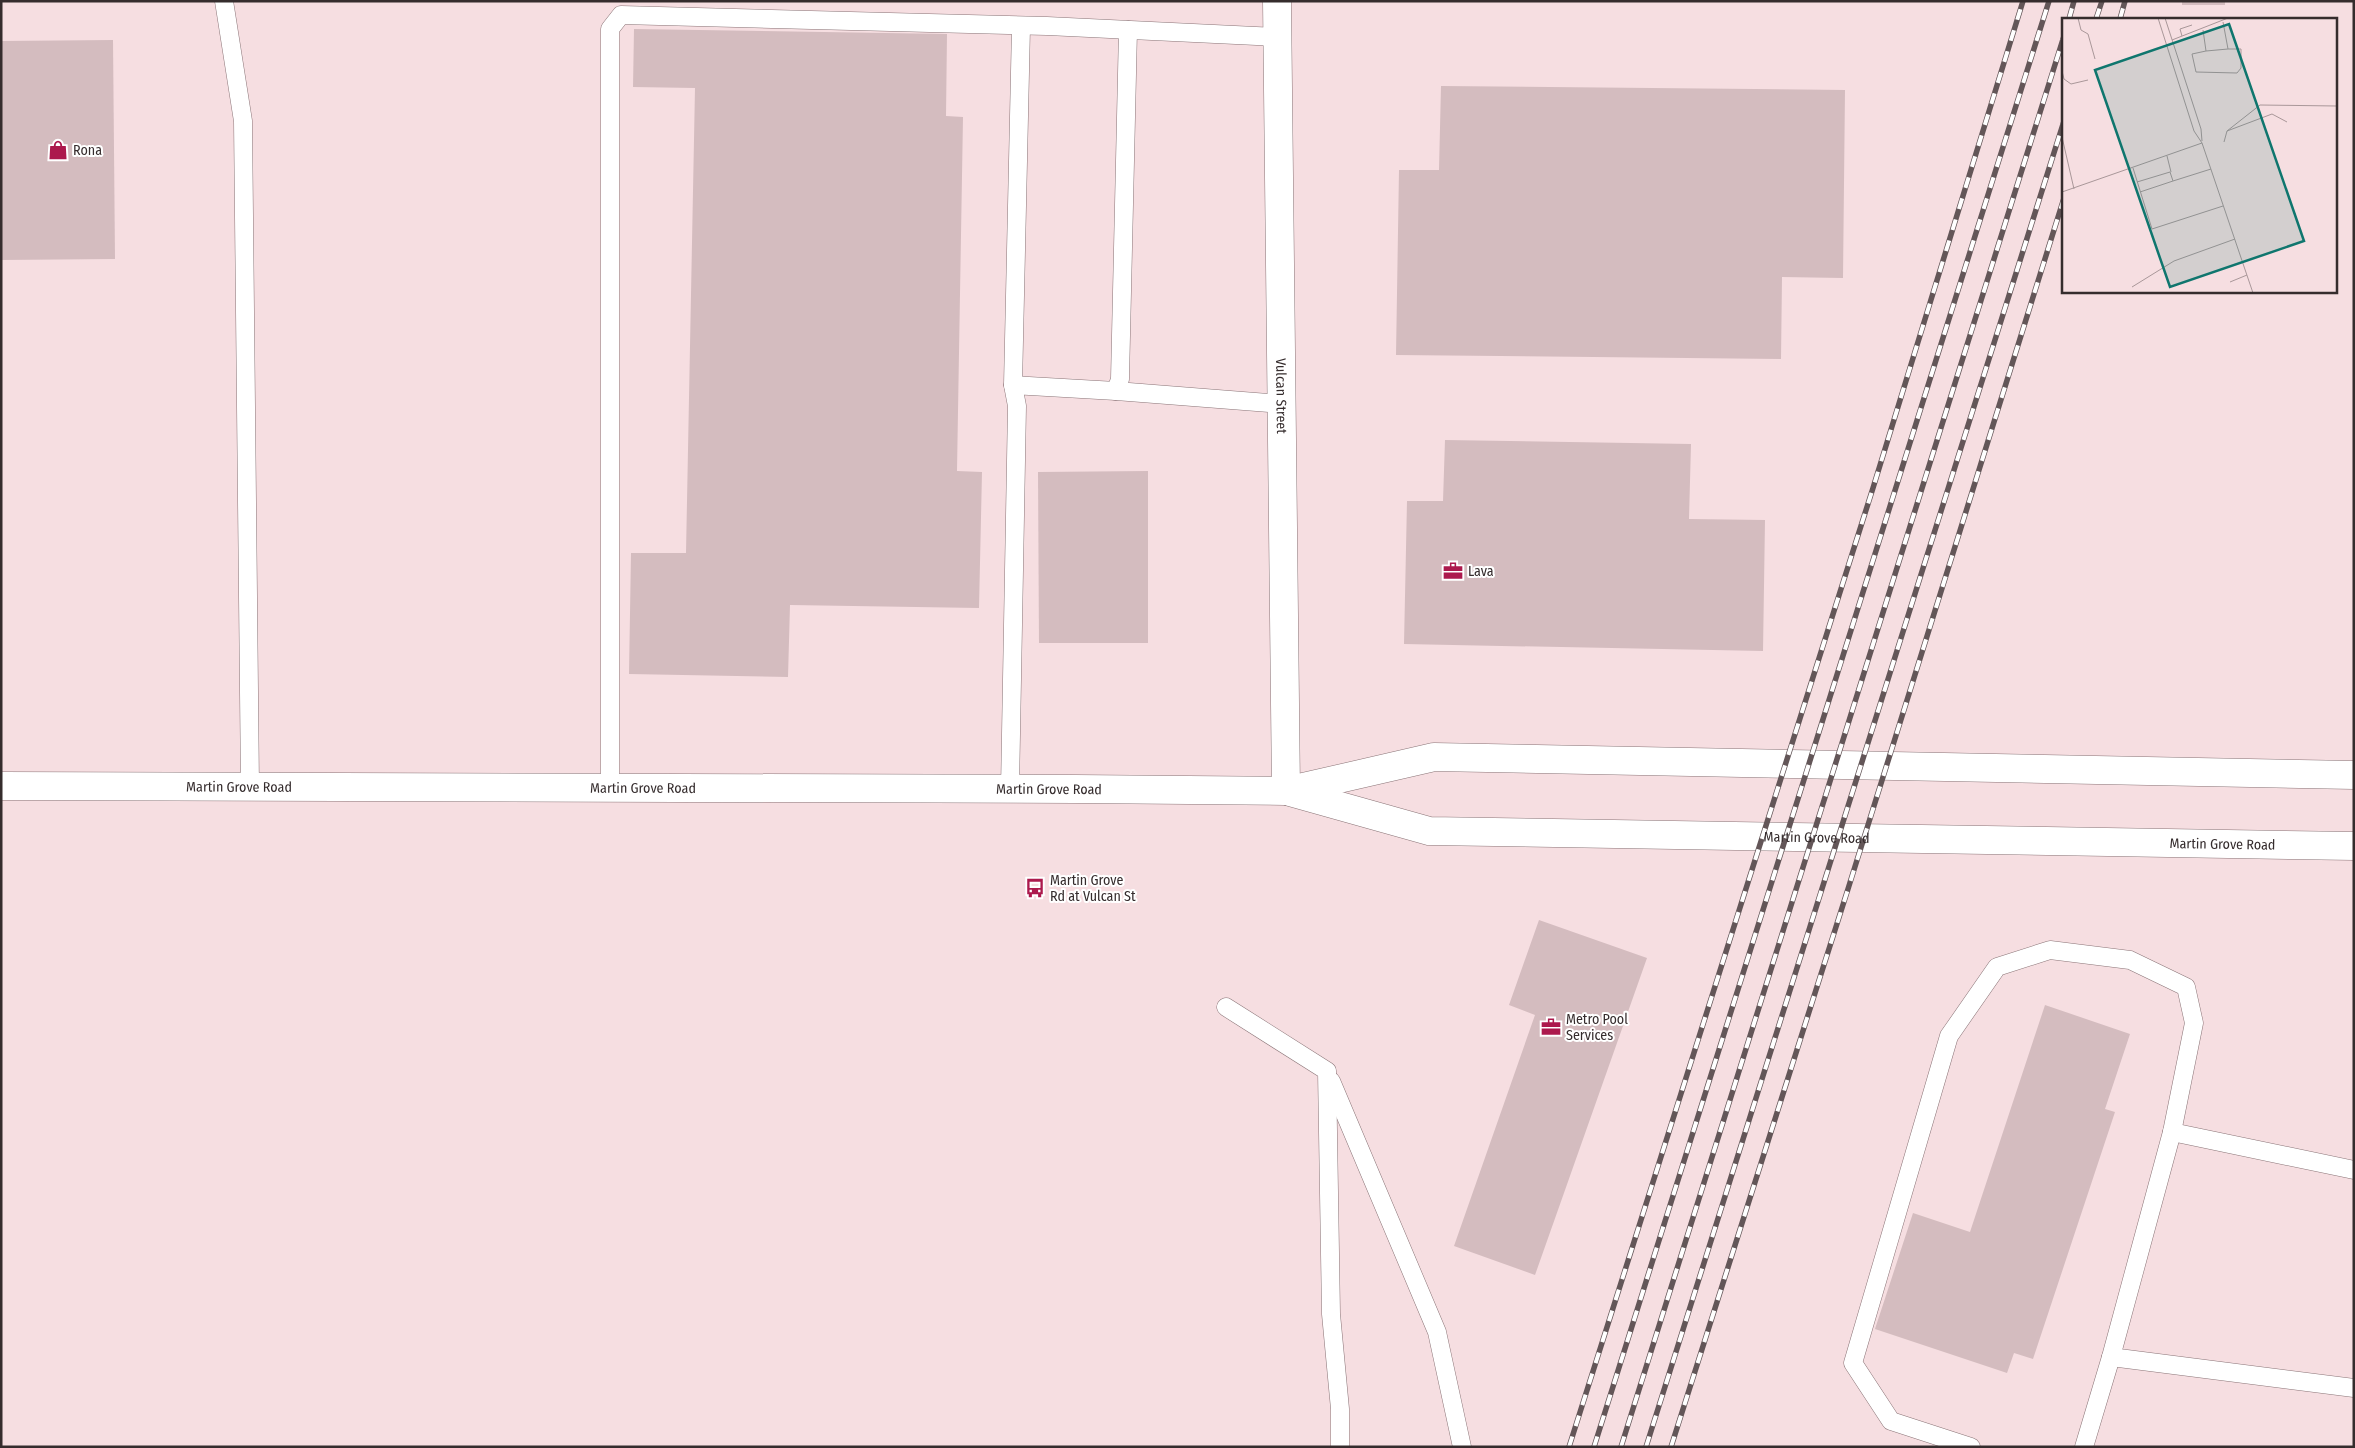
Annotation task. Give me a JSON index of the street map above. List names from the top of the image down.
{
  "streets": {
    "main road": ["Vulcan Street", "Martin Grove Road"]
  },
  "crossings": [
    ["Vulcan Street", "Martin Grove Road"]
  ],
  "places": {
    "shop": ["Rona"],
    "office": ["Lava", "Metro Pool Services"],
    "bus stop": ["Martin Grove Rd at Vulcan St"]
  }
}
